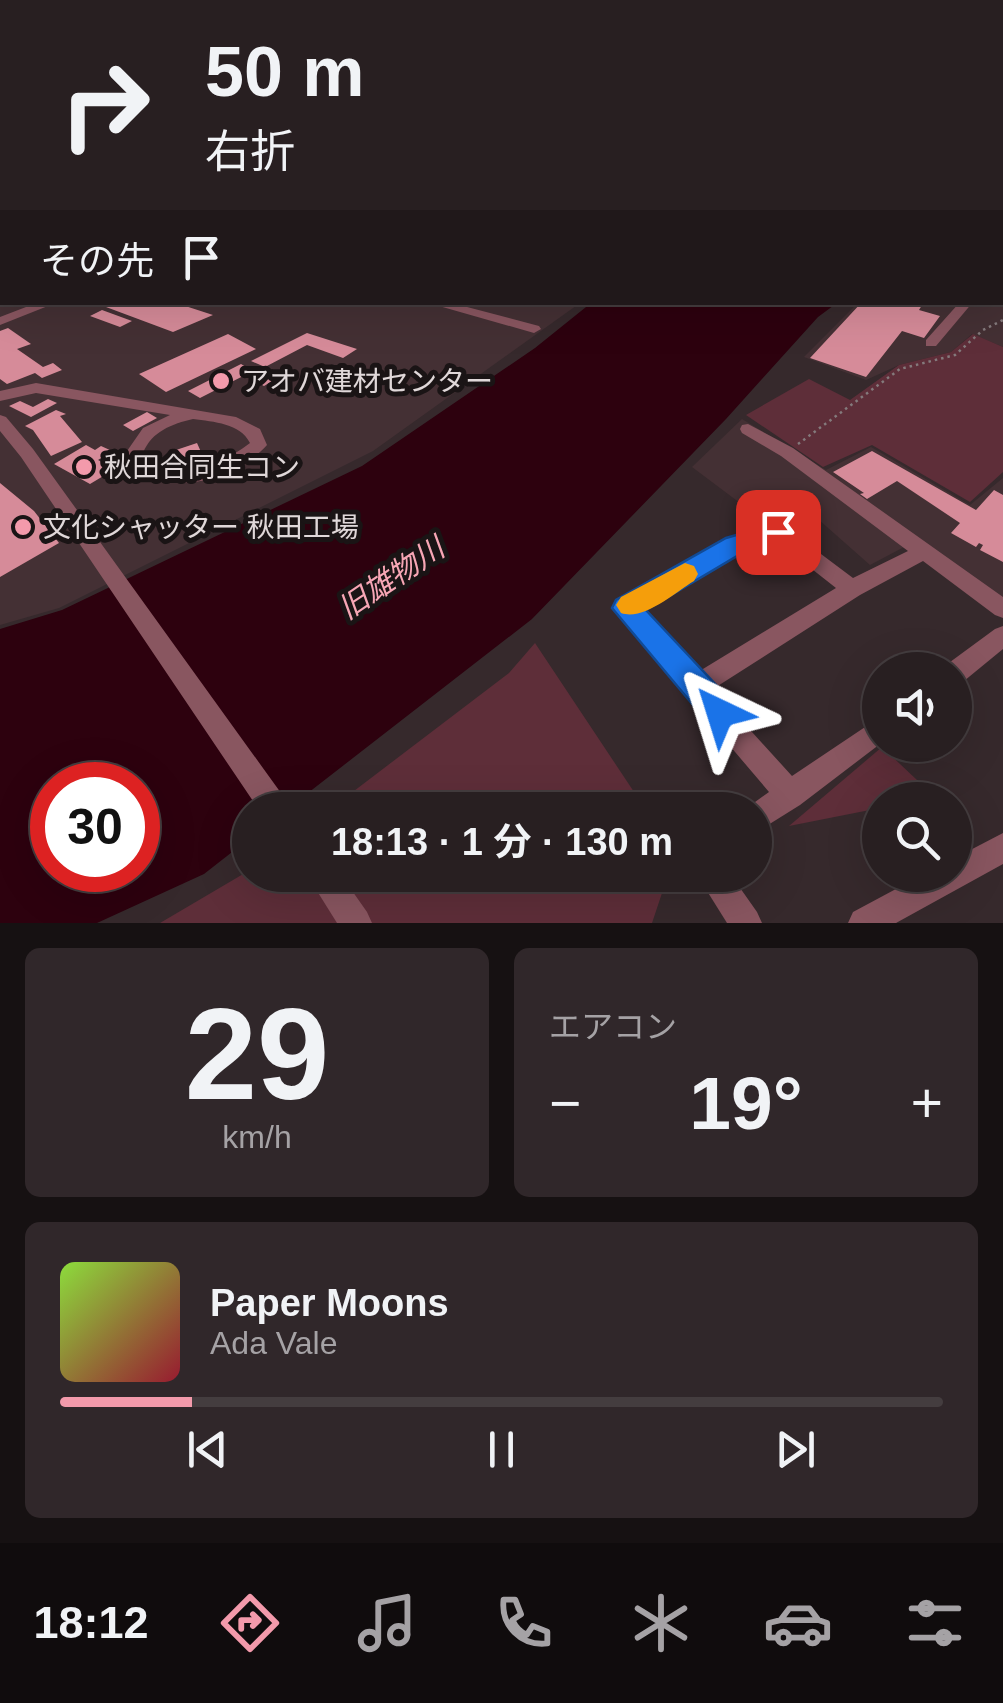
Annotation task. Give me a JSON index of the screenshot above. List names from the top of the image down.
{
  "water": ["旧雄物川"],
  "places": ["アオバ建材センター", "秋田合同生コン", "文化シャッター 秋田工場"],
  "page": {
    "turn": ["50 m", "右折"],
    "then": "その先",
    "limit": "30",
    "trip": "18:13 · 1 分 · 130 m",
    "tile": [
      ["29", "km/h"],
      "エアコン"
    ],
    "heat": ["−", "19°", "+"],
    "song": ["Paper Moons", "Ada Vale"],
    "tabs": "18:12"
  }
}
